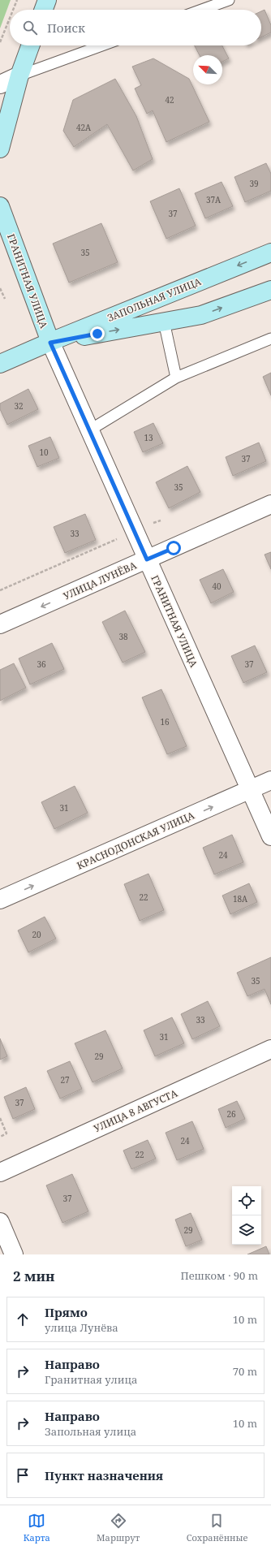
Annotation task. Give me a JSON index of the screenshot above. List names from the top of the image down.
{
  "streets": {
    "street": [
      "ГРАНИТНАЯ УЛИЦА",
      "ЗАПОЛЬНАЯ УЛИЦА",
      "УЛИЦА ЛУНЁВА",
      "КРАСНОДОНСКАЯ УЛИЦА",
      "УЛИЦА 8 АВГУСТА"
    ]
  },
  "crossings": [
    ["ГРАНИТНАЯ УЛИЦА", "ЗАПОЛЬНАЯ УЛИЦА"],
    ["ГРАНИТНАЯ УЛИЦА", "УЛИЦА ЛУНЁВА"],
    ["ГРАНИТНАЯ УЛИЦА", "КРАСНОДОНСКАЯ УЛИЦА"]
  ],
  "one_way": ["УЛИЦА ЛУНЁВА", "КРАСНОДОНСКАЯ УЛИЦА"],
  "house_numbers": [
    "42",
    "42А",
    "39",
    "37А",
    "37",
    "35",
    "32",
    "13",
    "10",
    "37",
    "35",
    "33",
    "40",
    "38",
    "36",
    "37",
    "16",
    "31",
    "24",
    "22",
    "18А",
    "20",
    "35",
    "33",
    "31",
    "29",
    "27",
    "37",
    "26",
    "24",
    "22",
    "37",
    "29"
  ],
  "north": "top left",
  "page": {
    "search": "Поиск",
    "heading": ["2 мин", "Пешком · 90 m"],
    "list": [
      ["Прямо", "улица Лунёва", "10 m"],
      ["Направо", "Гранитная улица", "70 m"],
      ["Направо", "Запольная улица", "10 m"],
      "Пункт назначения"
    ],
    "nav": ["Карта", "Маршрут", "Сохранённые"]
  }
}
